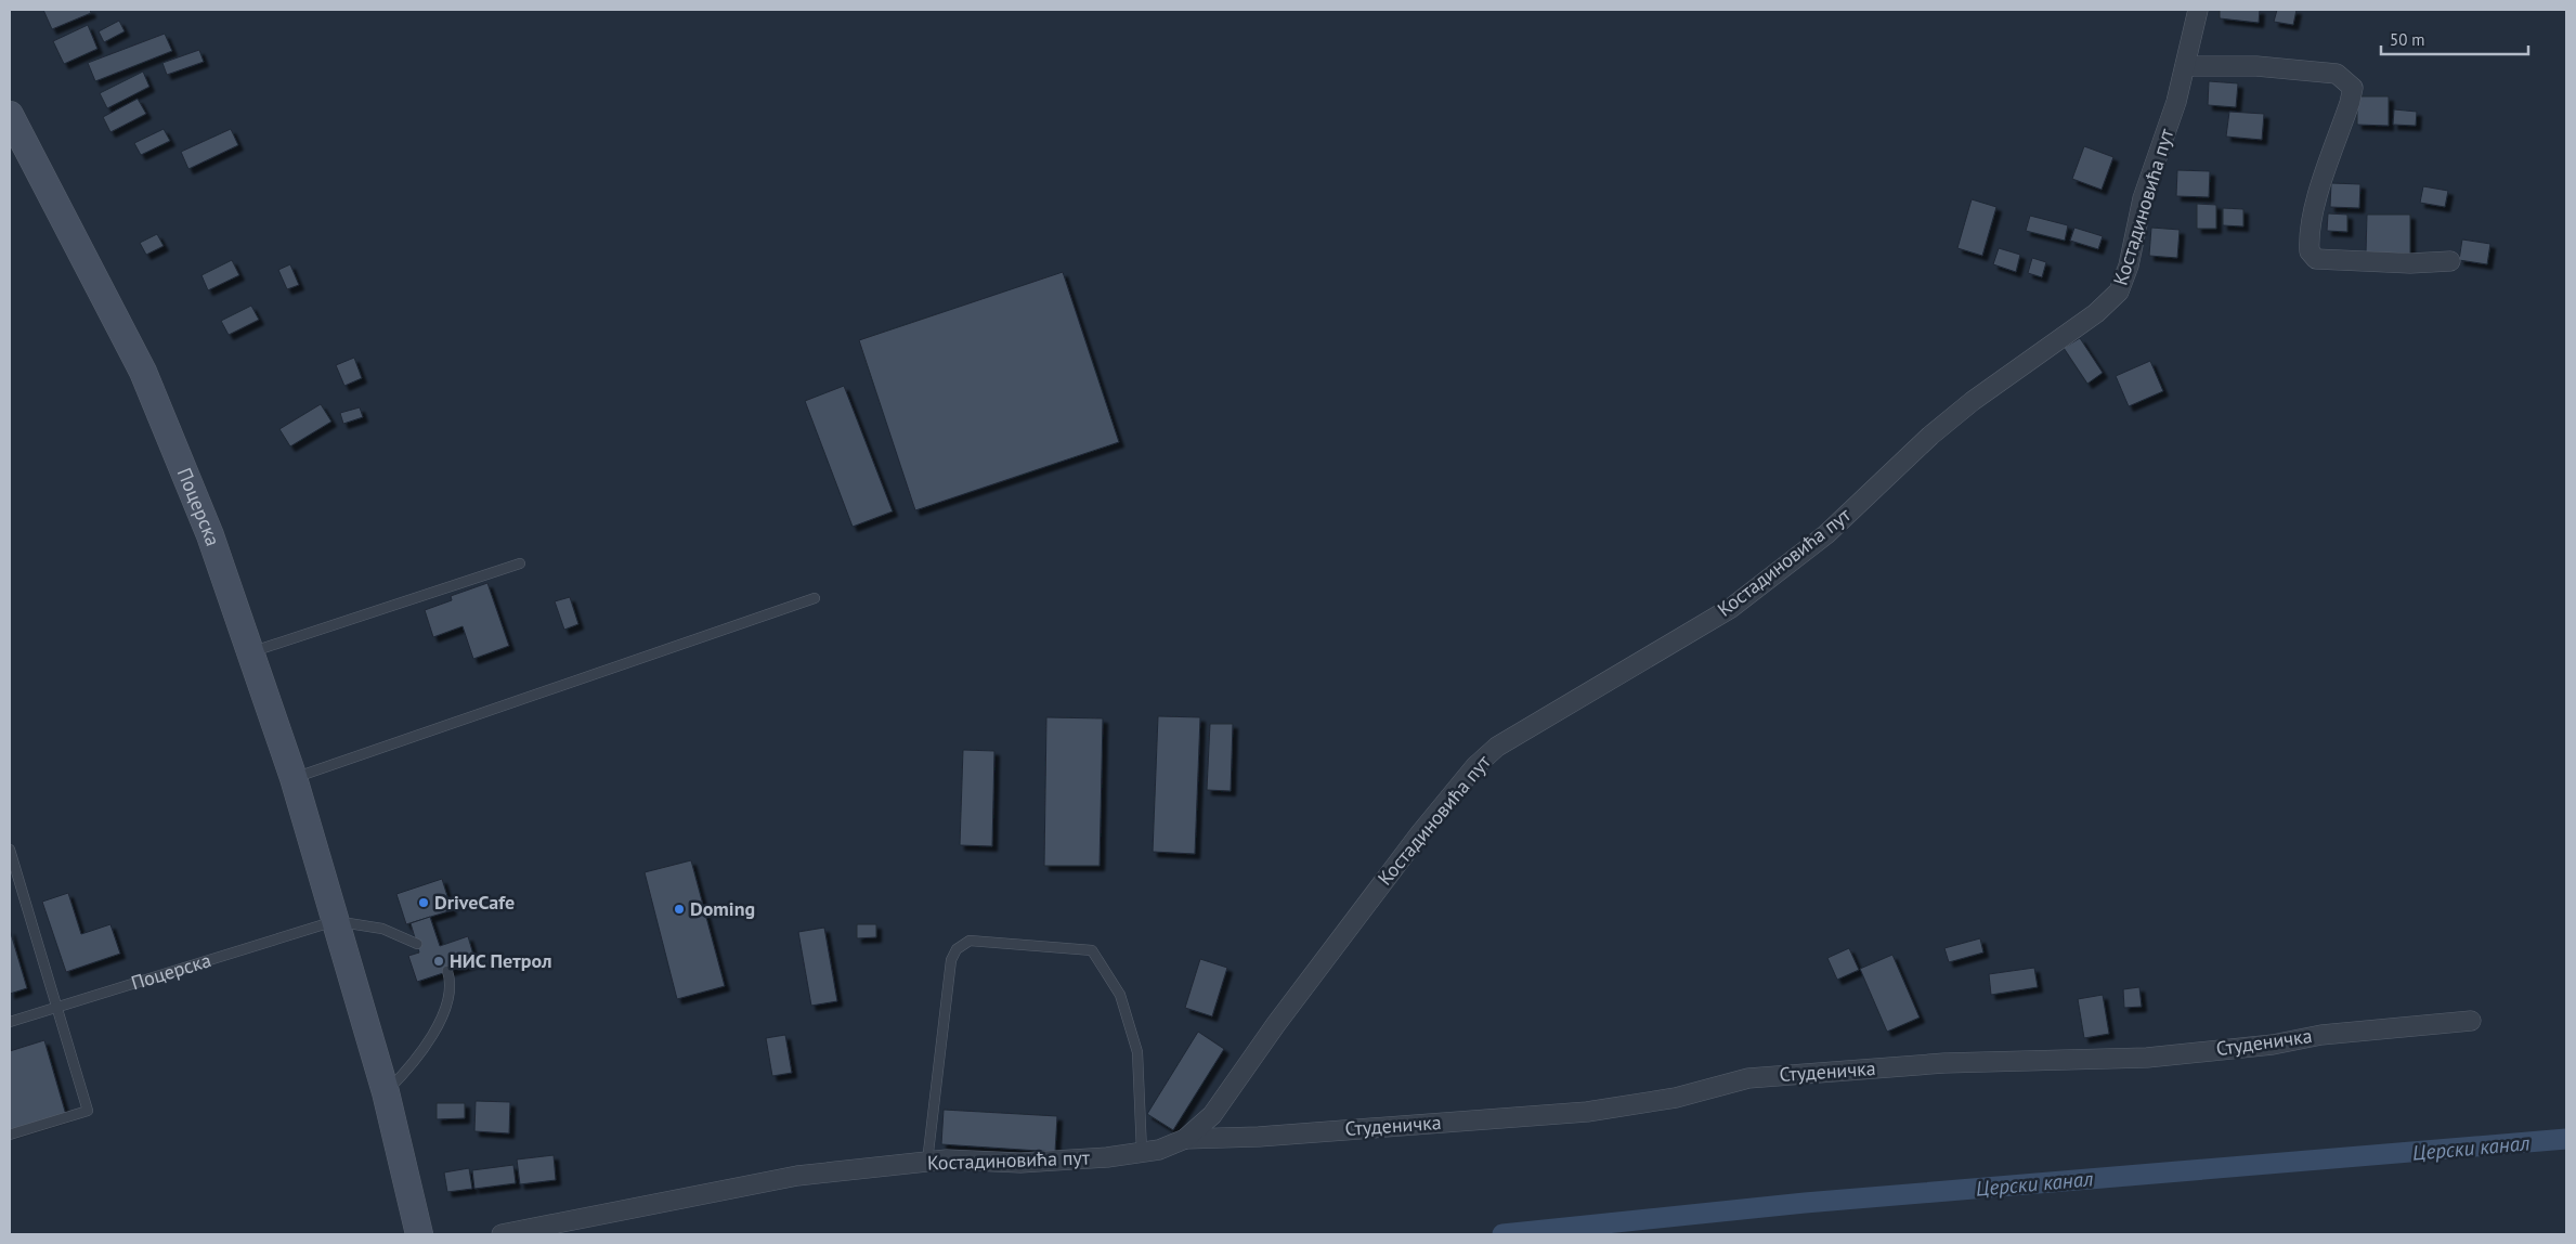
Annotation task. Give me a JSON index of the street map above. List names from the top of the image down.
{
  "streets": {
    "main road": ["Поцерска"],
    "street": ["Костадиновића пут", "Студеничка"]
  },
  "crossings": [
    ["Костадиновића пут", "Студеничка"]
  ],
  "water": ["Церски канал"],
  "places": ["DriveCafe", "Doming", "НИС Петрол"],
  "scale_bar": "50 m"
}
